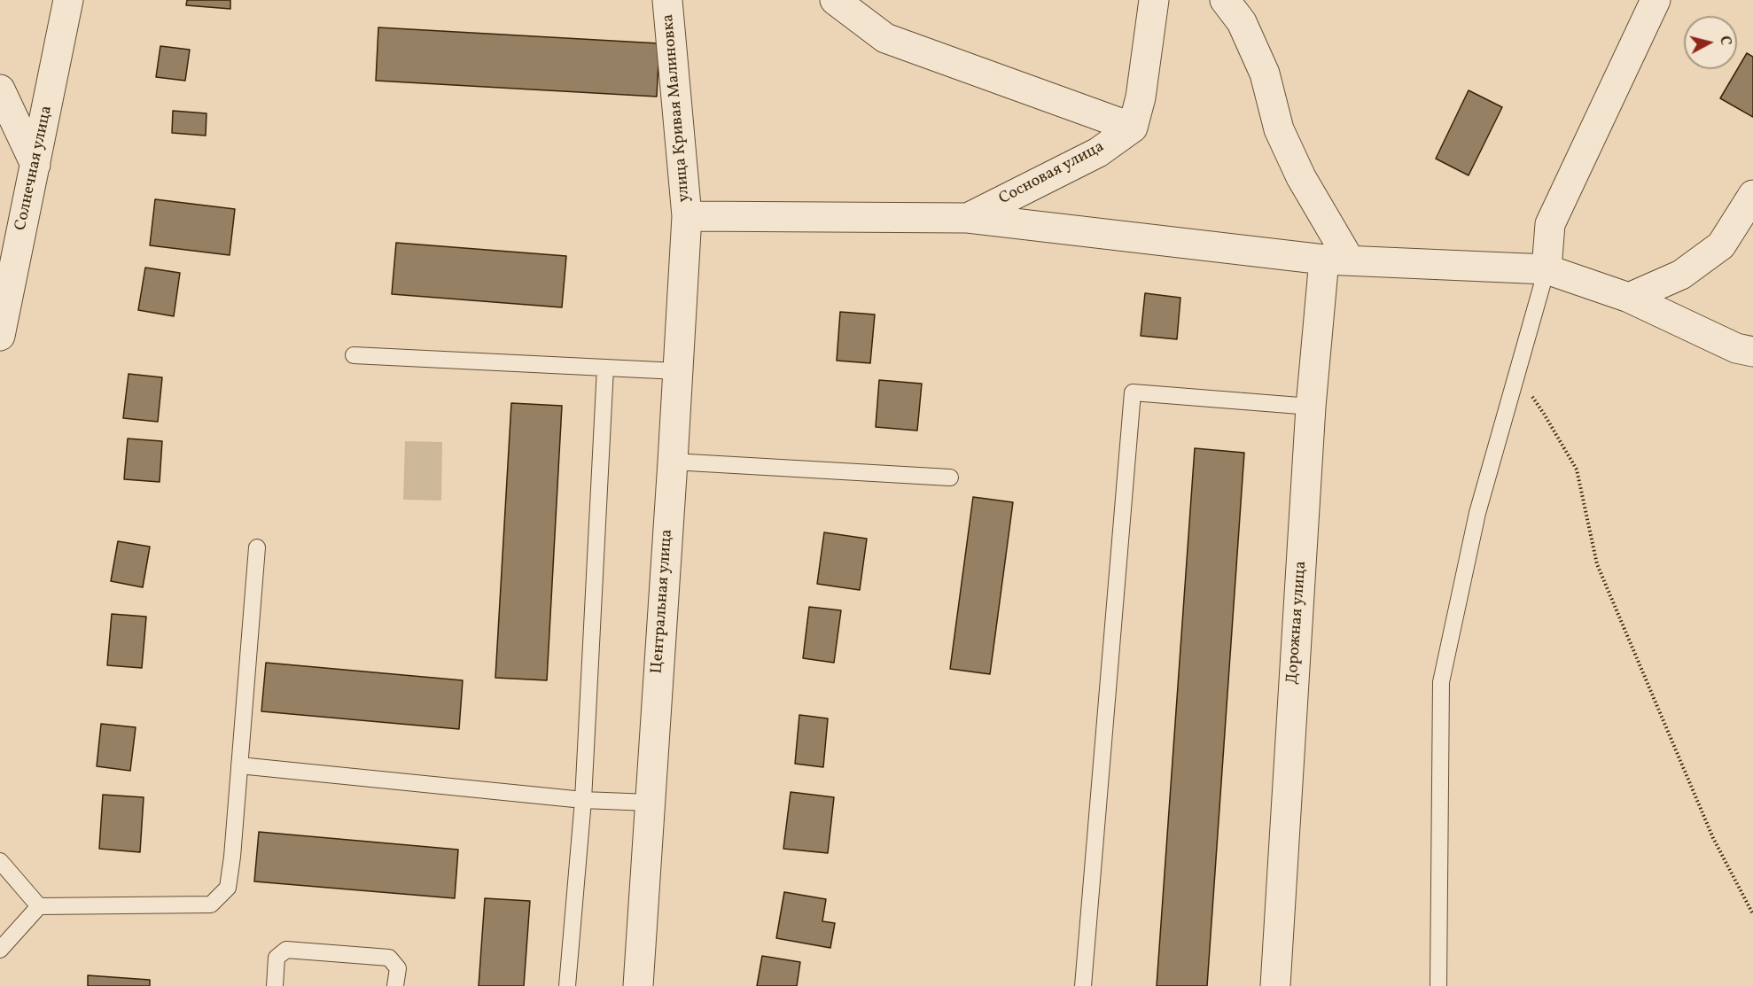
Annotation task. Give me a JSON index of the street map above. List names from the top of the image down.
{
  "streets": {
    "street": [
      "улица Кривая Малиновка",
      "Солнечная улица",
      "Сосновая улица",
      "Центральная улица",
      "Дорожная улица"
    ]
  },
  "crossings": [
    ["улица Кривая Малиновка", "Центральная улица"]
  ],
  "north": "right"
}
